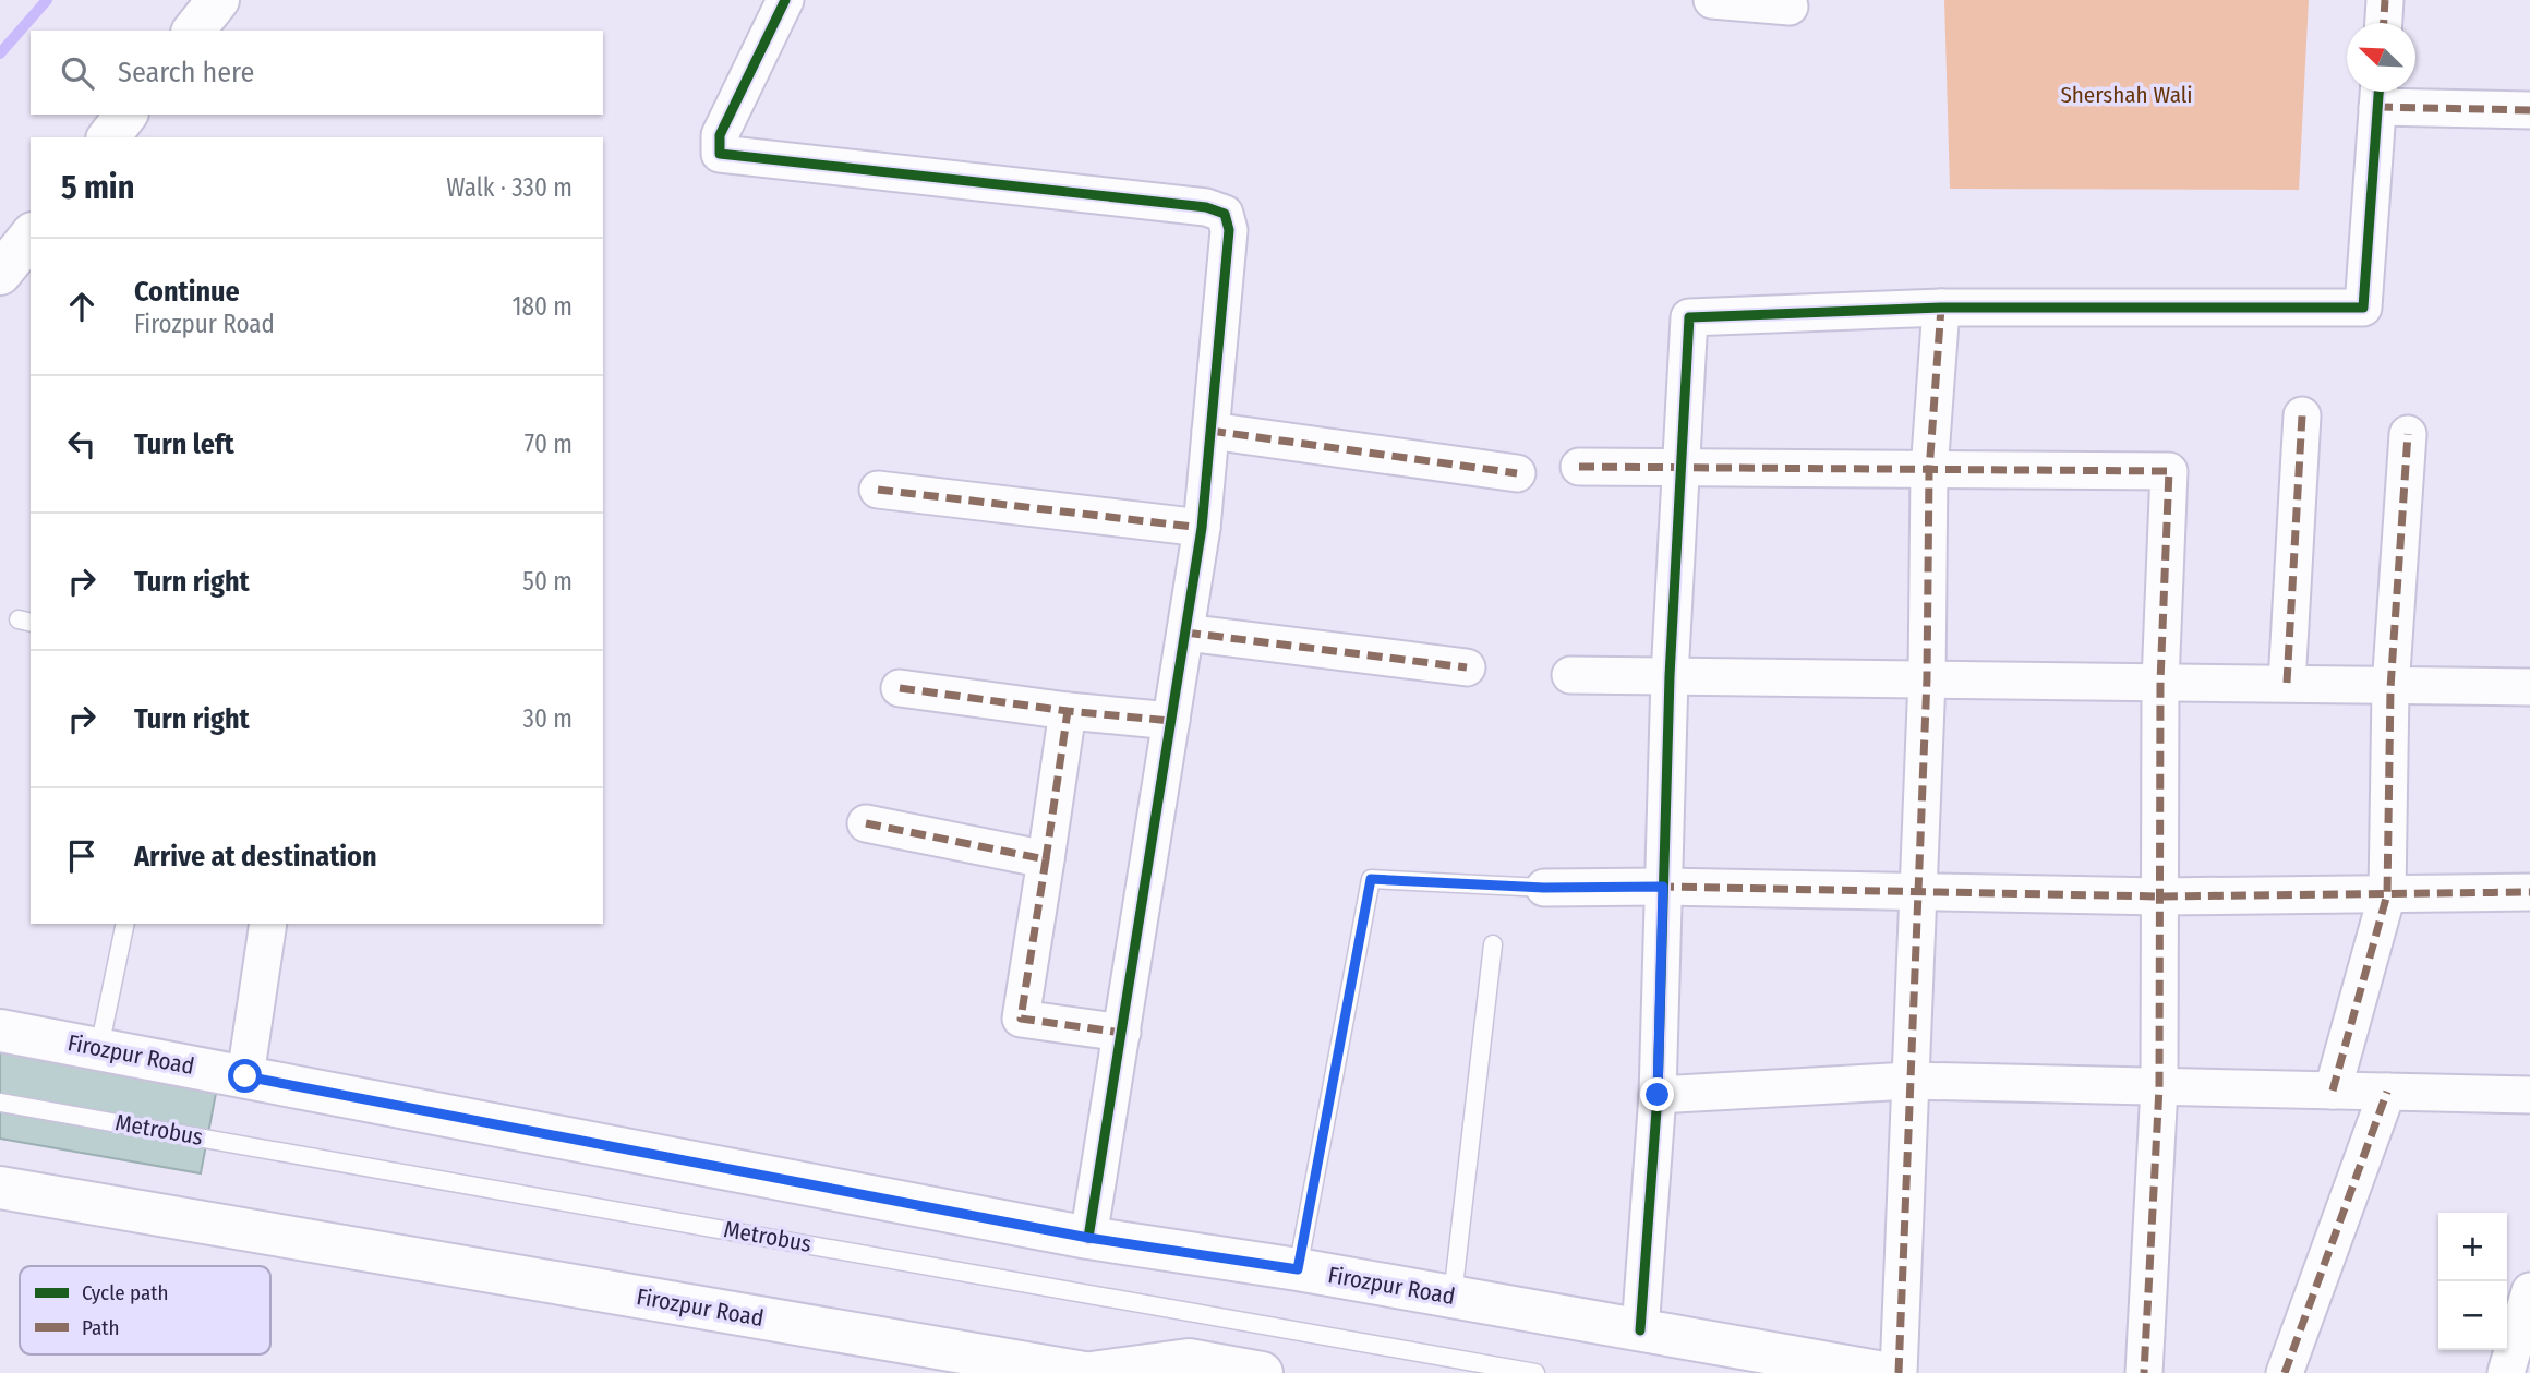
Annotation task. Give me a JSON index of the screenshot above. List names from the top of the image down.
{
  "streets": {
    "main road": ["Firozpur Road"],
    "lane": ["Metrobus"]
  },
  "parks": ["Shershah Wali"],
  "legend": ["Cycle path", "Path"],
  "north": "top left",
  "page": {
    "search": "Search here",
    "heading": ["5 min", "Walk · 330 m"],
    "list": [
      ["Continue", "Firozpur Road", "180 m"],
      ["Turn left", "70 m"],
      ["Turn right", "50 m"],
      ["Turn right", "30 m"],
      "Arrive at destination"
    ],
    "map_buttons": ["+", "−"]
  }
}
